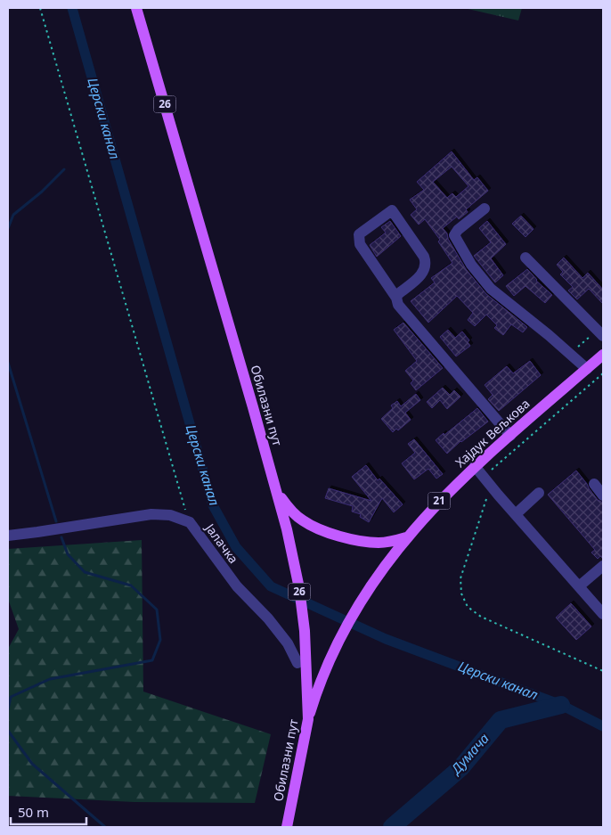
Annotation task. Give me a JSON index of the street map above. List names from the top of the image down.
{
  "streets": {
    "main road": [
      "26",
      "Обилазни пут",
      "Хајдук Вељкова",
      "21"
    ],
    "street": ["Јалачка"]
  },
  "crossings": [
    ["Обилазни пут", "21"],
    ["Хајдук Вељкова", "21"]
  ],
  "water": ["Церски канал", "Думача"],
  "scale_bar": "50 m"
}
